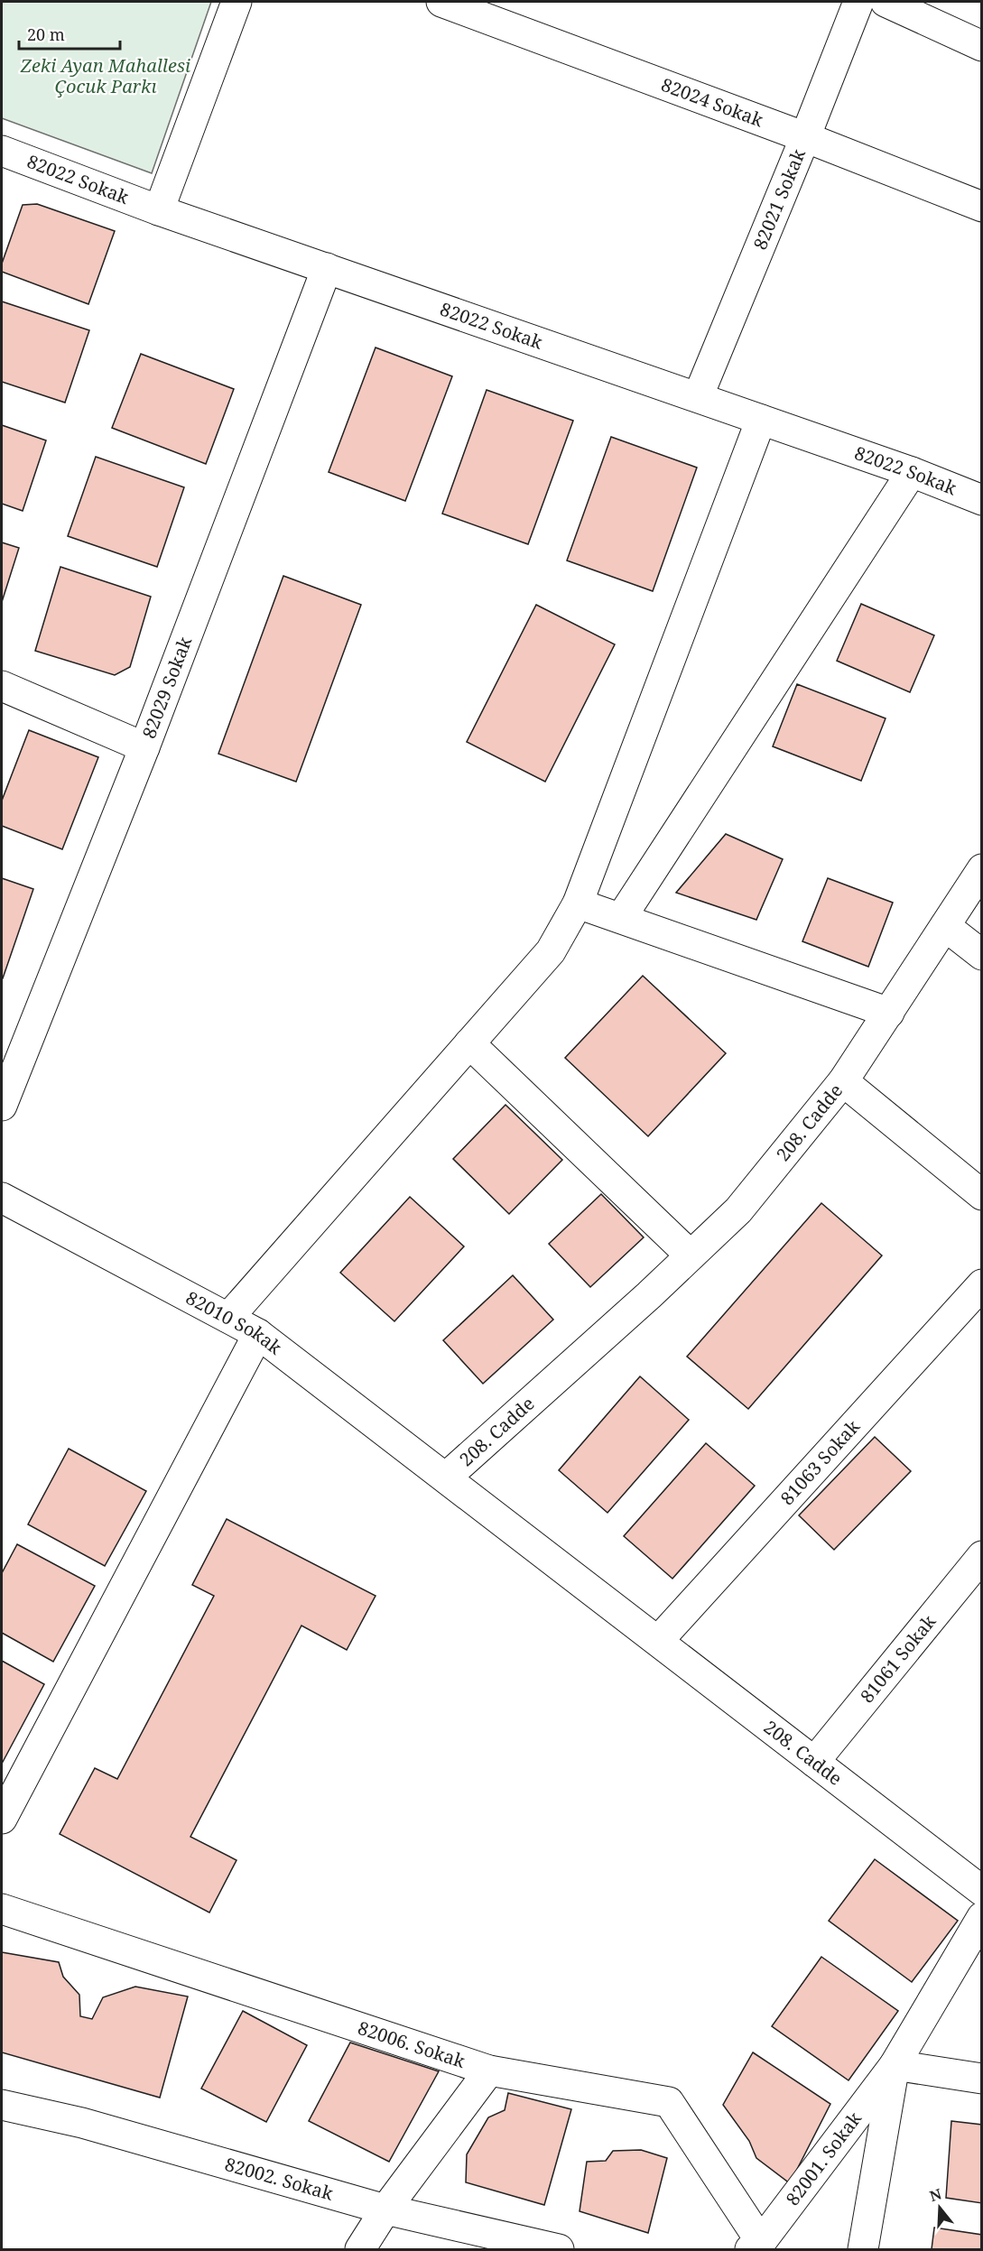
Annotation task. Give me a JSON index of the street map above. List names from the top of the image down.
{
  "streets": {
    "street": [
      "82024 Sokak",
      "82022 Sokak",
      "82021 Sokak",
      "82029 Sokak",
      "208. Cadde",
      "82010 Sokak",
      "81063 Sokak",
      "81061 Sokak",
      "82006. Sokak",
      "82001. Sokak",
      "82002. Sokak"
    ]
  },
  "crossings": [
    ["82024 Sokak", "82021 Sokak"],
    ["82022 Sokak", "82021 Sokak"],
    ["82022 Sokak", "82029 Sokak"],
    ["208. Cadde", "82010 Sokak"],
    ["208. Cadde", "81063 Sokak"],
    ["208. Cadde", "81061 Sokak"],
    ["82006. Sokak", "82001. Sokak"]
  ],
  "parks": ["Zeki Ayan Mahallesi Çocuk Parkı"],
  "scale_bar": "20 m",
  "north": "top"
}
